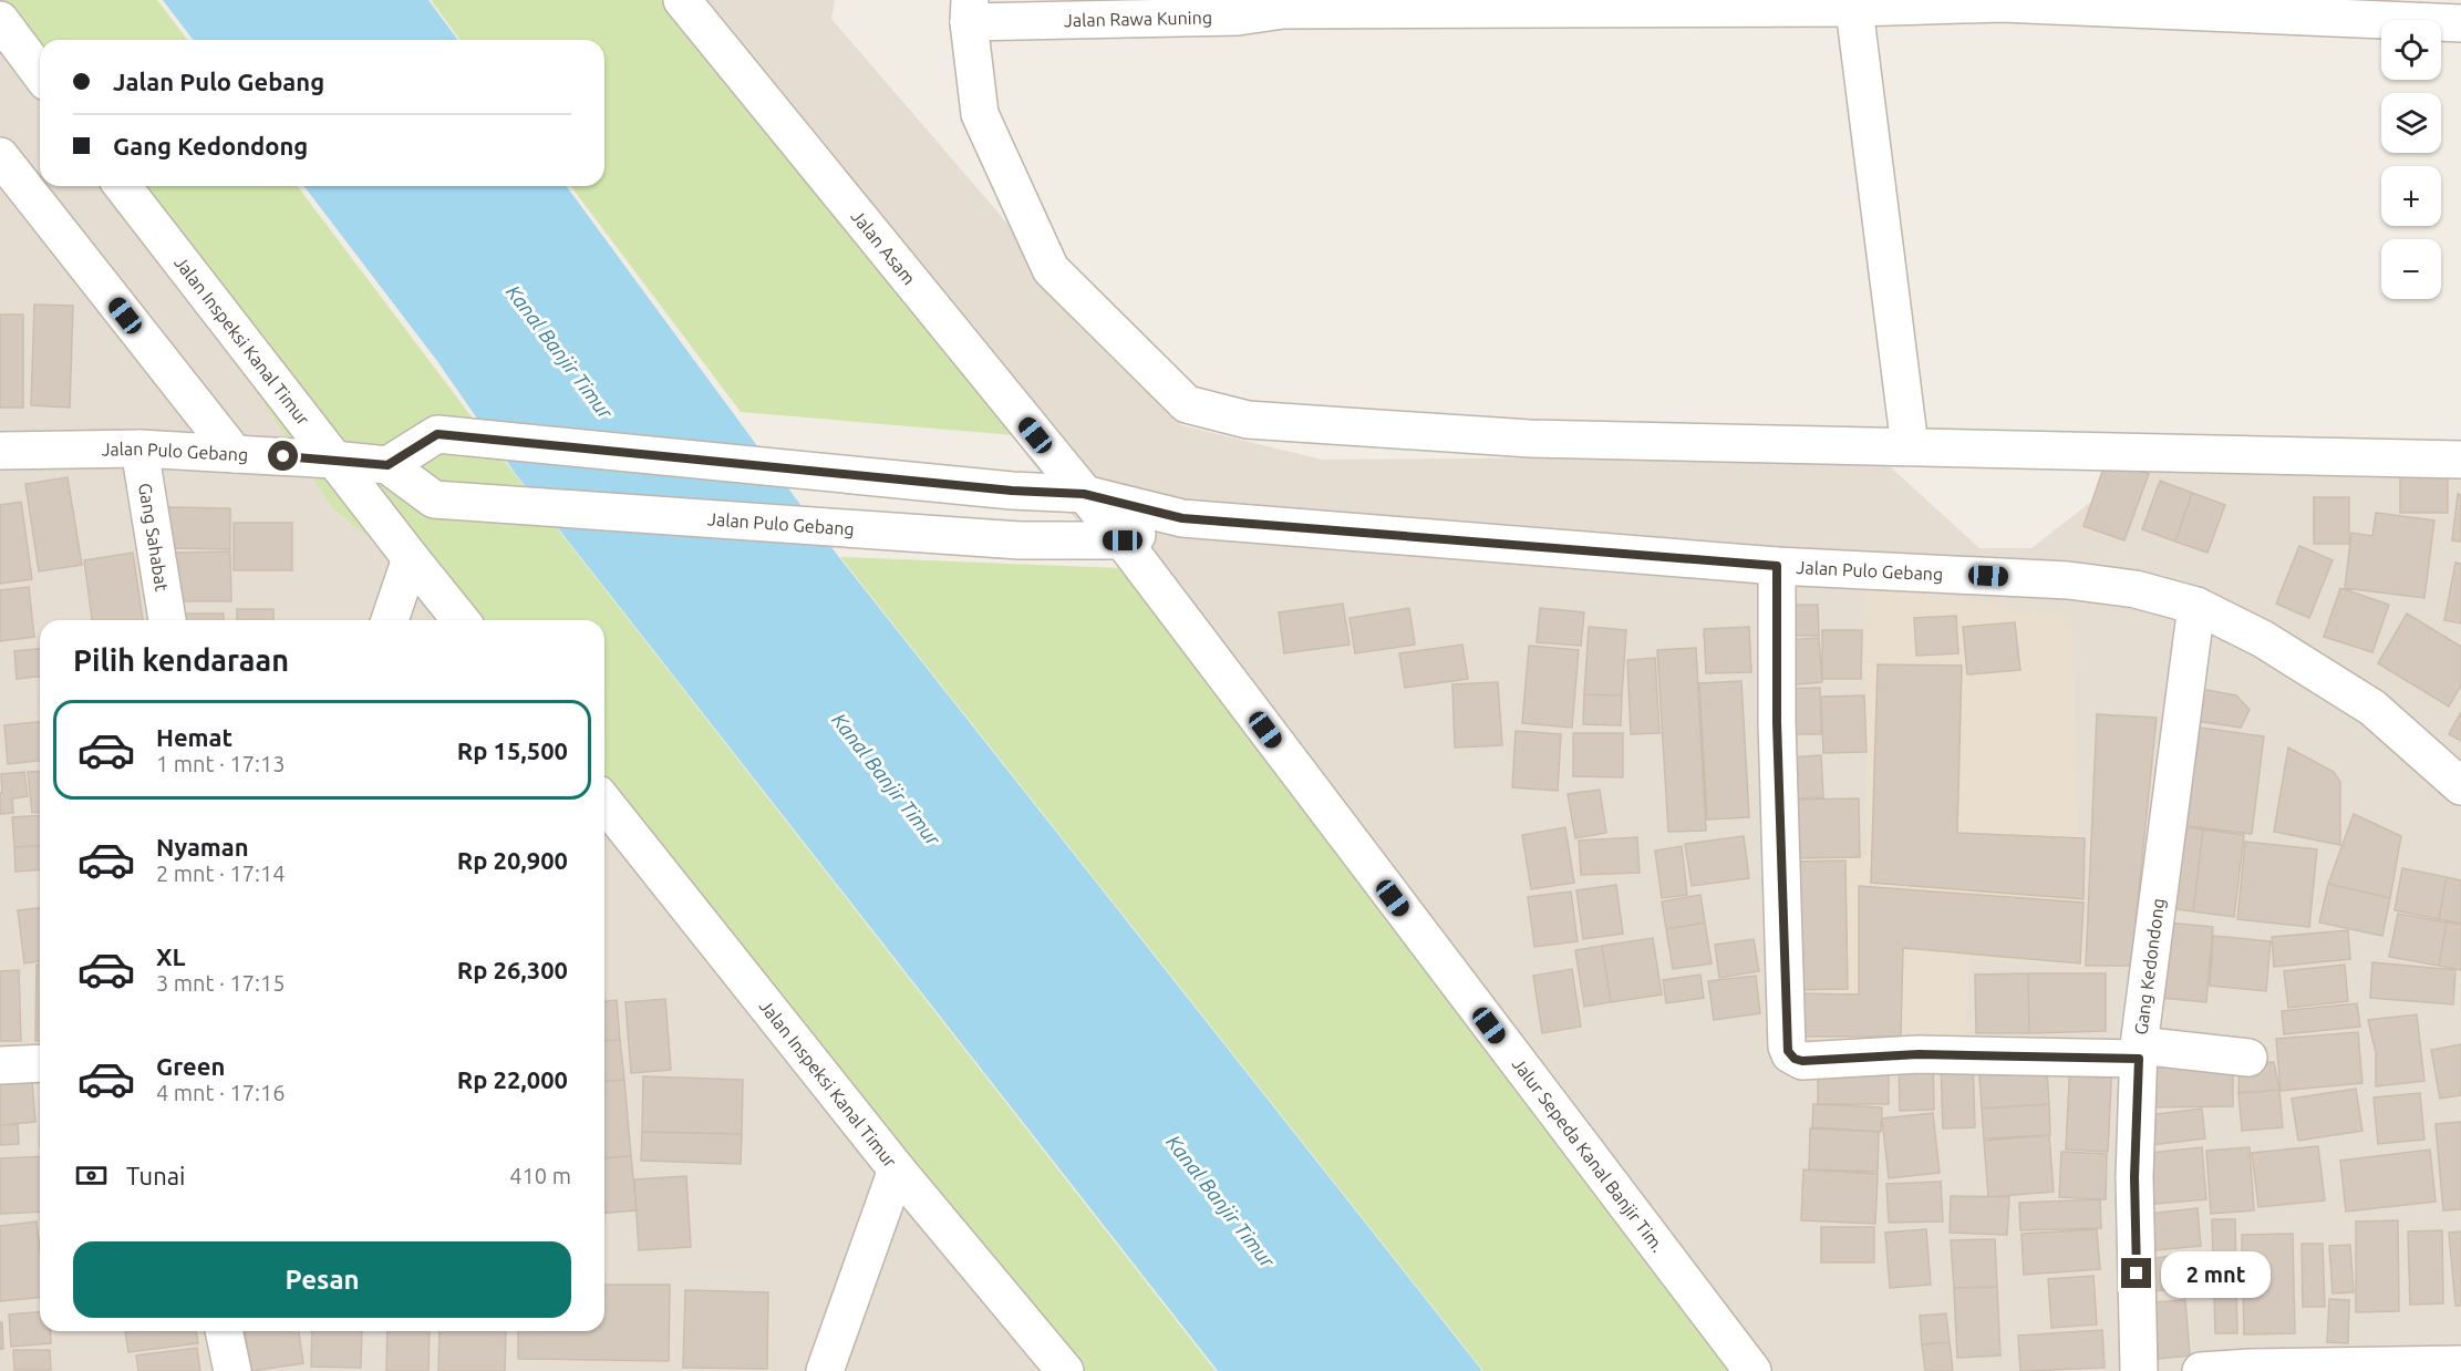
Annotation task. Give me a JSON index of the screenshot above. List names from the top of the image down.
{
  "streets": {
    "street": [
      "Jalan Rawa Kuning",
      "Jalan Asam",
      "Jalan Inspeksi Kanal Timur",
      "Jalan Pulo Gebang",
      "Gang Sahabat",
      "Gang Kedondong",
      "Jalur Sepeda Kanal Banjir Tim."
    ]
  },
  "crossings": [
    ["Jalan Asam", "Jalan Pulo Gebang"],
    ["Jalan Asam", "Jalur Sepeda Kanal Banjir Tim."],
    ["Jalan Inspeksi Kanal Timur", "Jalan Pulo Gebang"],
    ["Jalan Pulo Gebang", "Gang Sahabat"],
    ["Jalan Pulo Gebang", "Gang Kedondong"],
    ["Jalan Pulo Gebang", "Jalur Sepeda Kanal Banjir Tim."]
  ],
  "water": ["Kanal Banjir Timur"],
  "page": {
    "map_buttons": ["+", "−"],
    "banner": ["Jalan Pulo Gebang", "Gang Kedondong"],
    "heading": "Pilih kendaraan",
    "list": [
      {
        "name": "Hemat",
        "note": "1 mnt · 17:13",
        "value": "Rp 15,500"
      },
      {
        "name": "Nyaman",
        "note": "2 mnt · 17:14",
        "value": "Rp 20,900"
      },
      {
        "name": "XL",
        "note": "3 mnt · 17:15",
        "value": "Rp 26,300"
      },
      {
        "name": "Green",
        "note": "4 mnt · 17:16",
        "value": "Rp 22,000"
      }
    ],
    "pay": ["Tunai", "410 m"],
    "buttons": "Pesan",
    "bubble": "2 mnt"
  }
}
